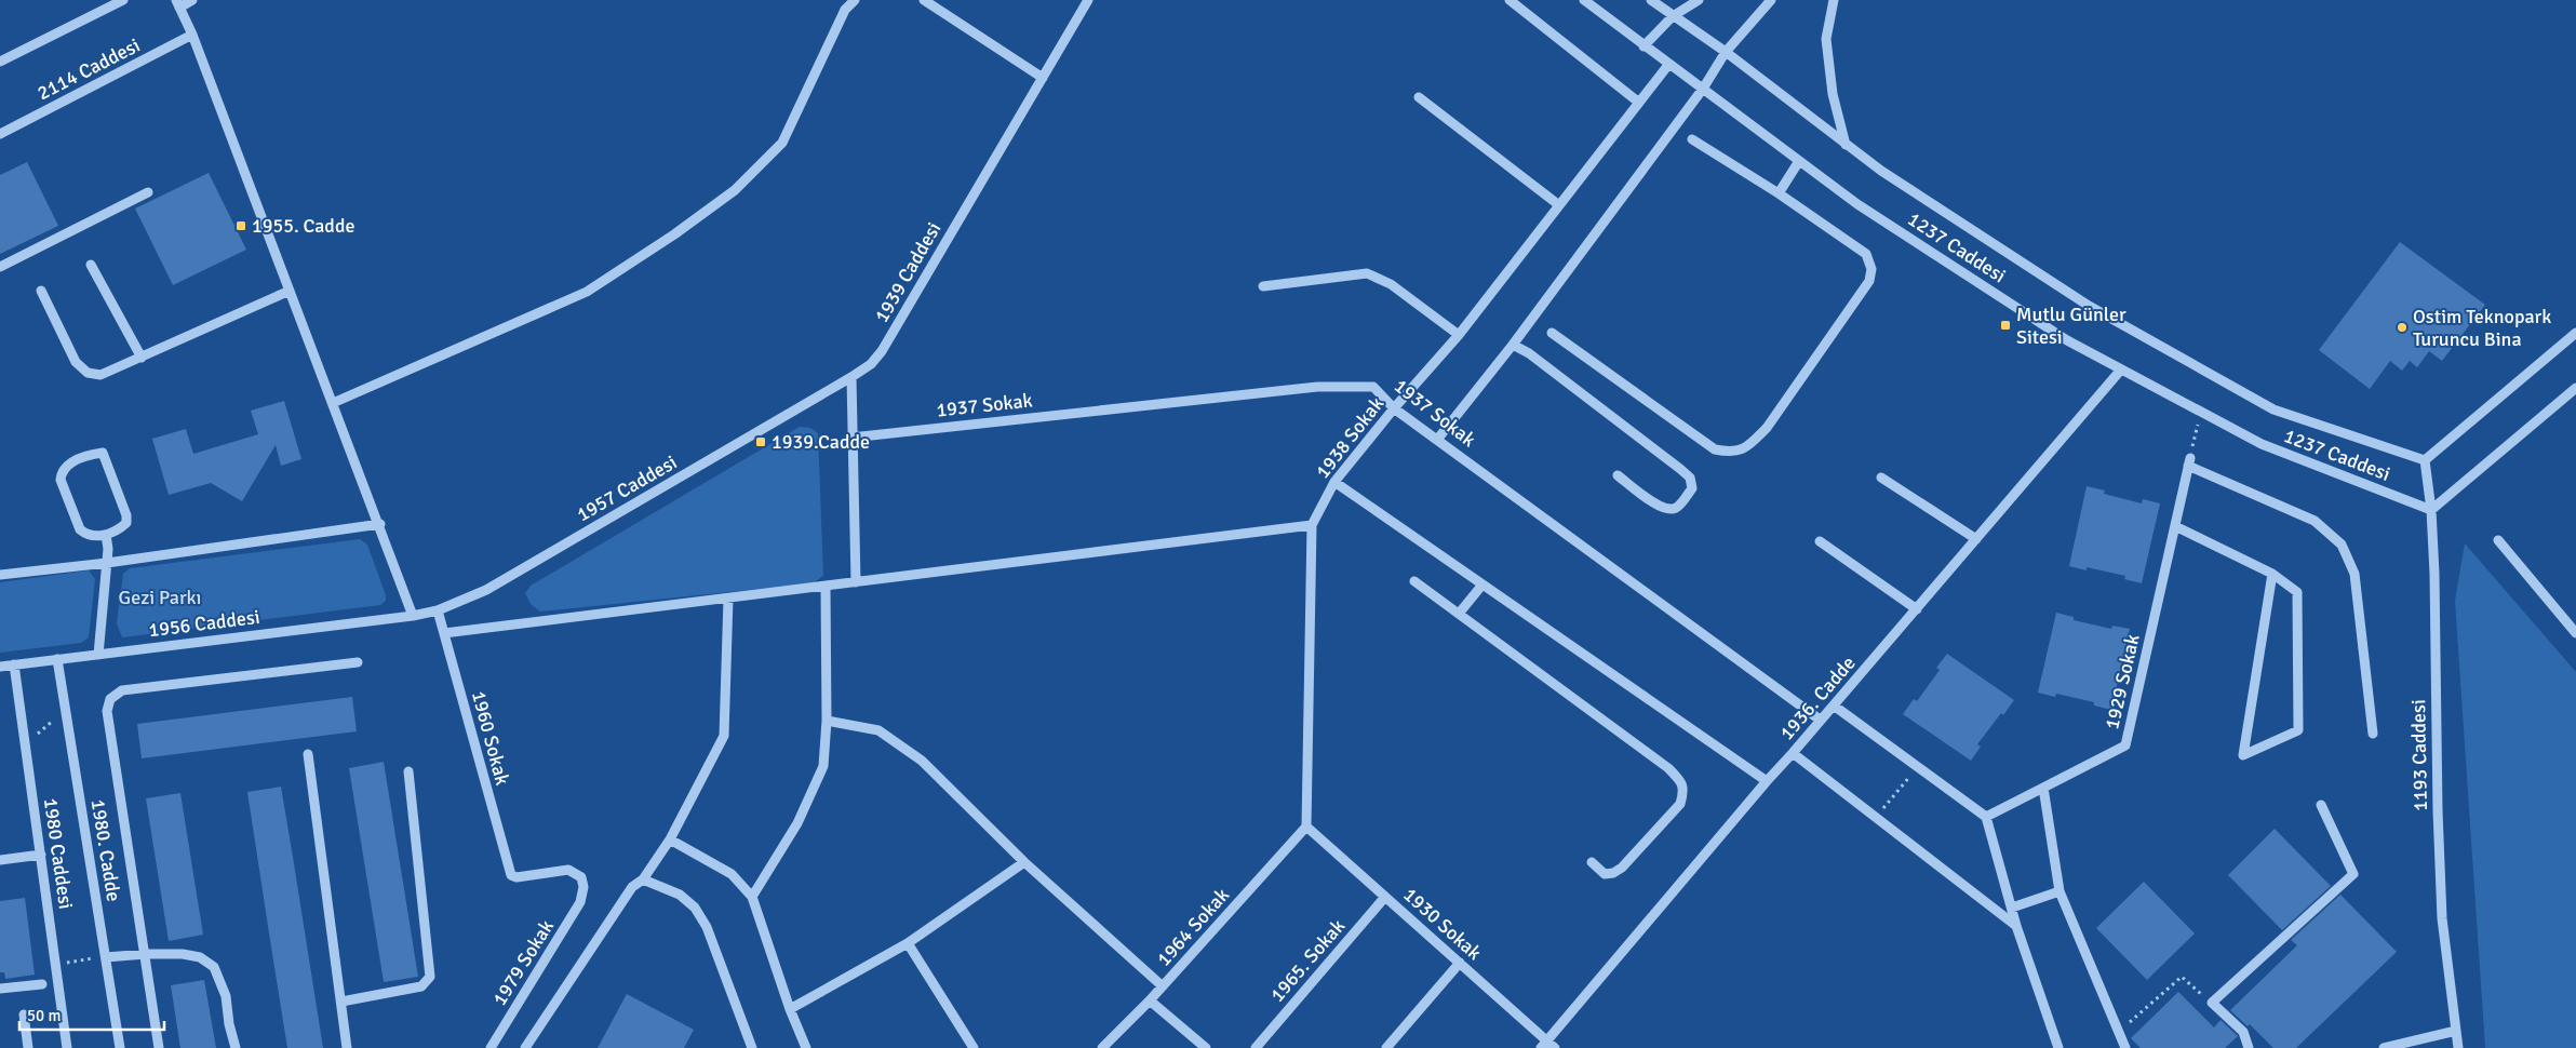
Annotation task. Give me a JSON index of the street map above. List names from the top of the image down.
{
  "streets": {
    "street": [
      "2114 Caddesi",
      "1237 Caddesi",
      "1939 Caddesi",
      "1937 Sokak",
      "1938 Sokak",
      "1957 Caddesi",
      "1956 Caddesi",
      "1929 Sokak",
      "1936. Cadde",
      "1960 Sokak",
      "1193 Caddesi",
      "1980. Cadde",
      "1980 Caddesi",
      "1930 Sokak",
      "1964 Sokak",
      "1965. Sokak",
      "1979 Sokak"
    ]
  },
  "crossings": [
    ["1237 Caddesi", "1938 Sokak"],
    ["1237 Caddesi", "1936. Cadde"],
    ["1237 Caddesi", "1193 Caddesi"],
    ["1939 Caddesi", "1957 Caddesi"],
    ["1937 Sokak", "1938 Sokak"],
    ["1937 Sokak", "1936. Cadde"],
    ["1938 Sokak", "1930 Sokak"],
    ["1938 Sokak", "1964 Sokak"],
    ["1957 Caddesi", "1956 Caddesi"],
    ["1957 Caddesi", "1960 Sokak"],
    ["1956 Caddesi", "1980. Cadde"],
    ["1956 Caddesi", "1980 Caddesi"],
    ["1936. Cadde", "1930 Sokak"],
    ["1960 Sokak", "1979 Sokak"],
    ["1930 Sokak", "1964 Sokak"],
    ["1930 Sokak", "1965. Sokak"]
  ],
  "parks": ["Gezi Parkı"],
  "places": {
    "transit": ["1955. Cadde", "Mutlu Günler Sitesi", "1939.Cadde"],
    "other": ["Ostim Teknopark Turuncu Bina"]
  },
  "scale_bar": "50 m"
}
